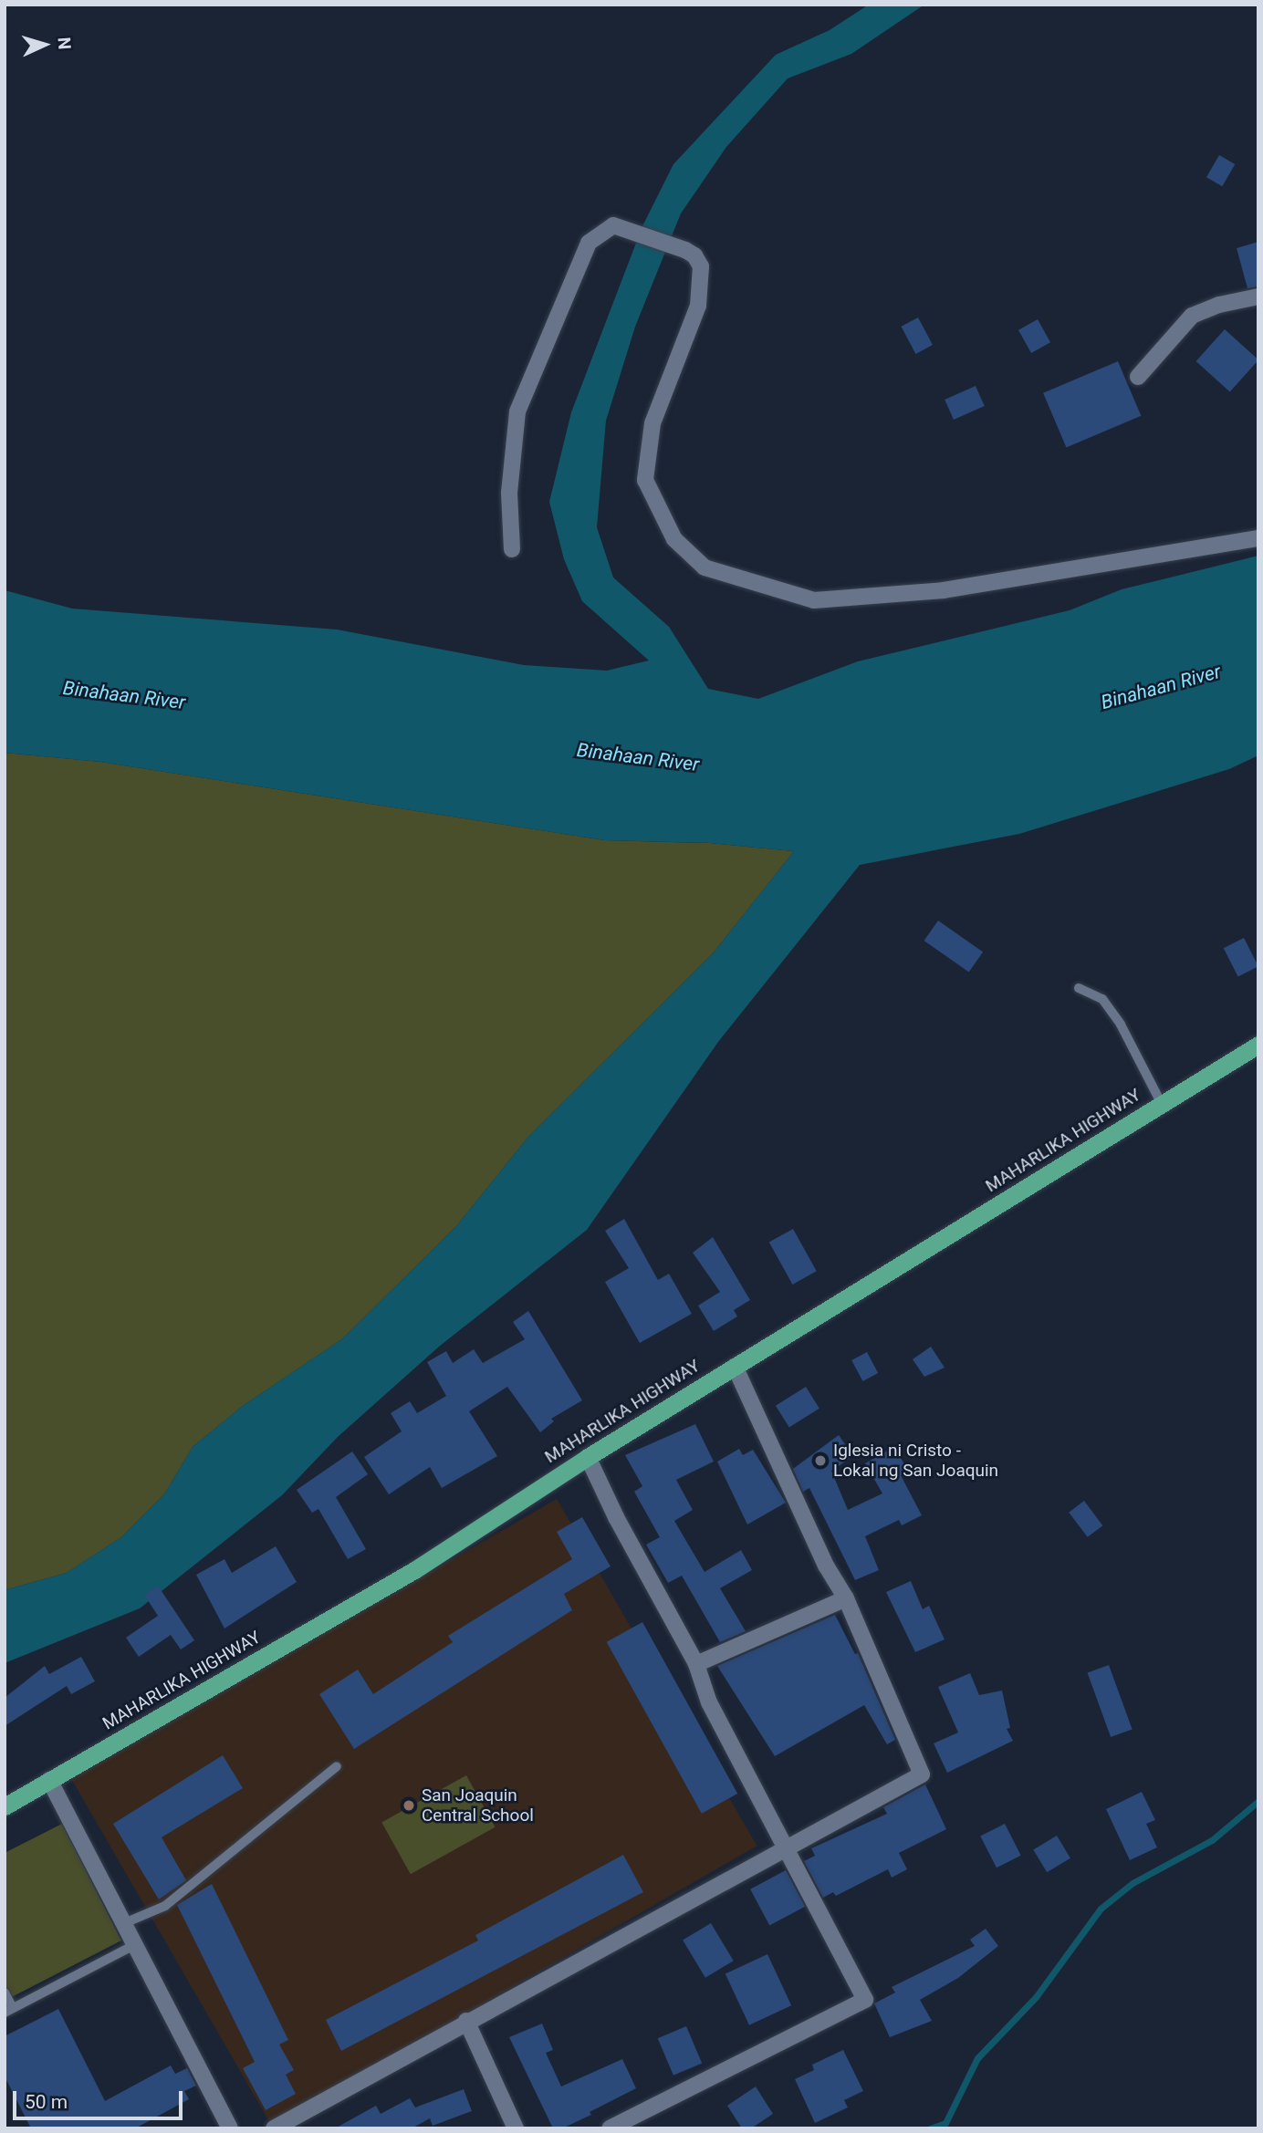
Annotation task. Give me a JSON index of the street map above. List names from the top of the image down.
{
  "streets": {
    "highway": ["MAHARLIKA HIGHWAY"]
  },
  "water": ["Binahaan River"],
  "places": ["Iglesia ni Cristo - Lokal ng San Joaquin", "San Joaquin Central School"],
  "scale_bar": "50 m",
  "north": "right"
}
